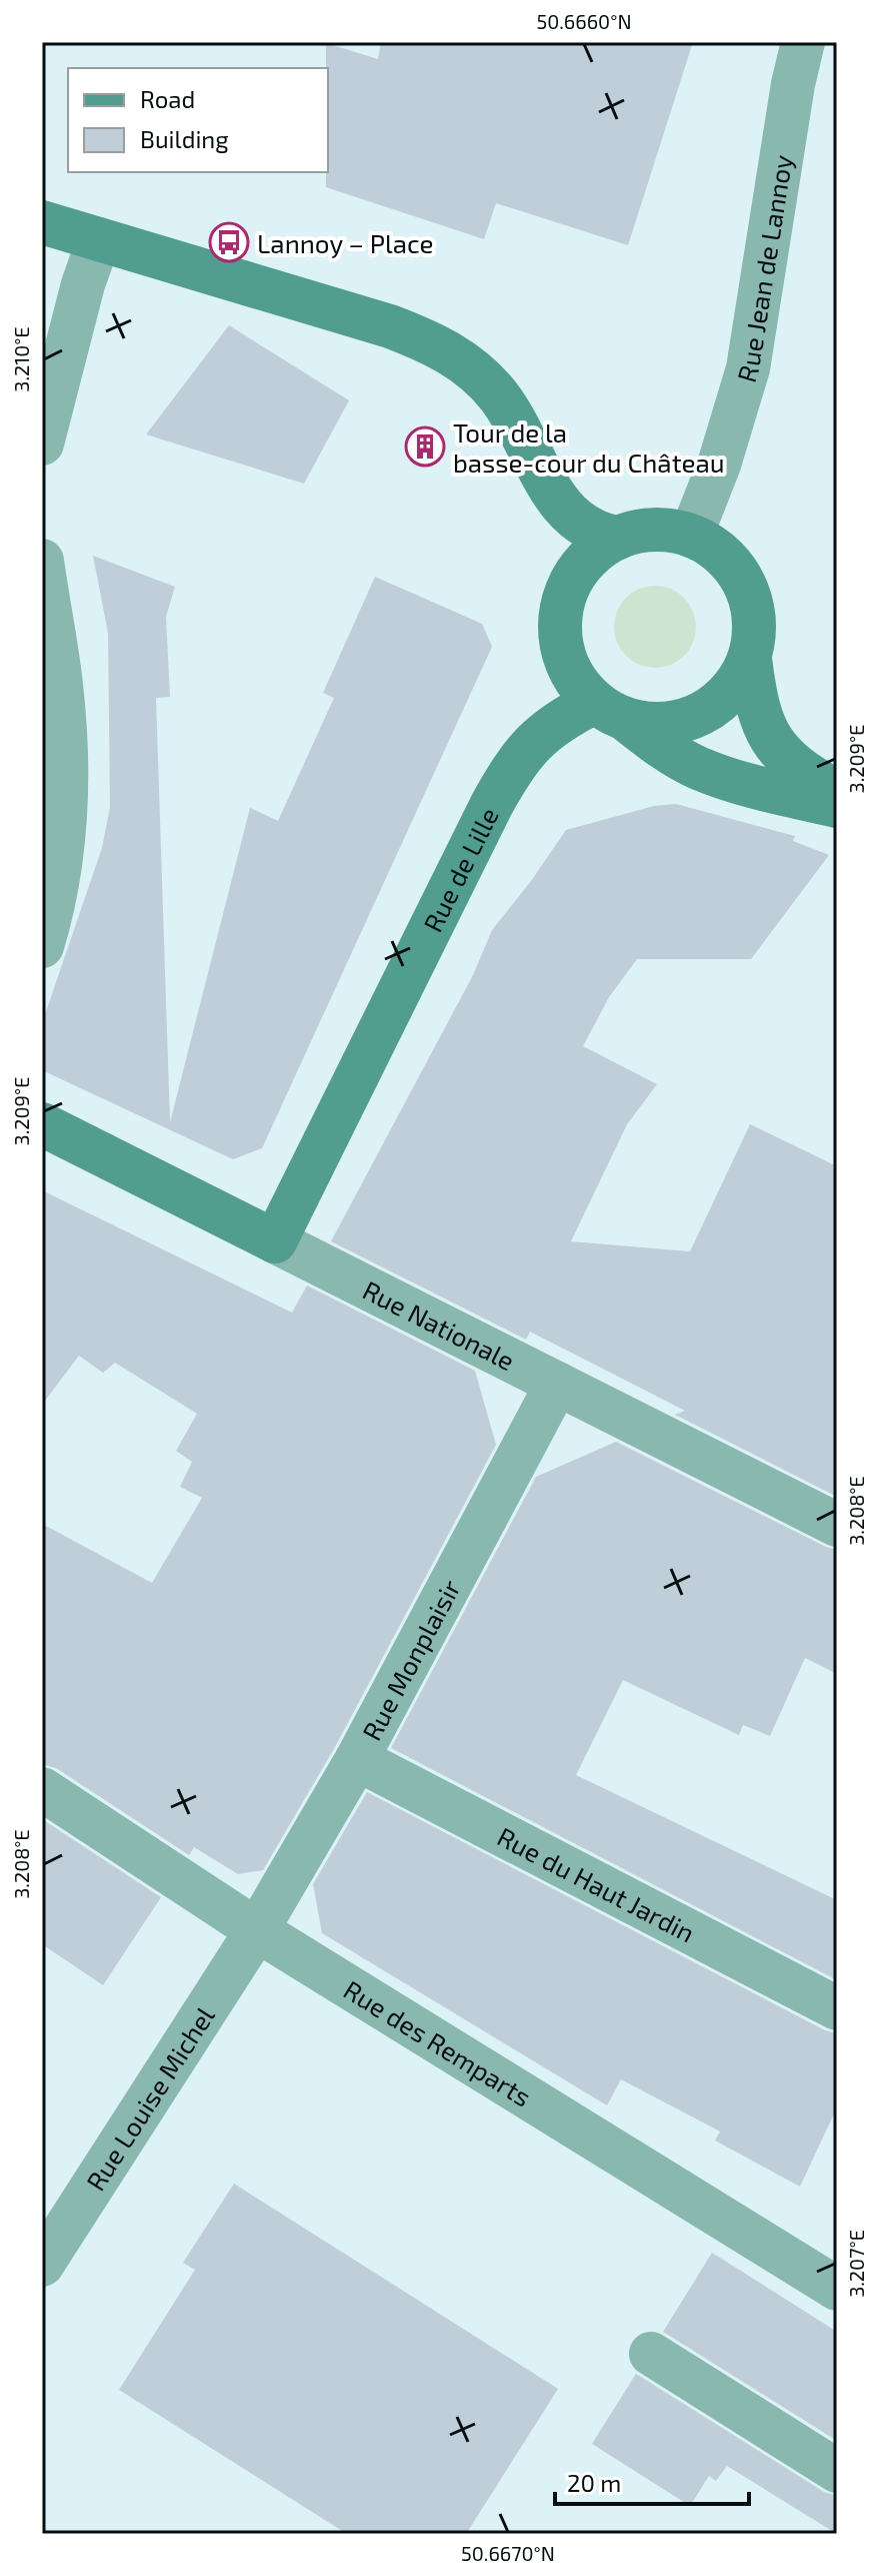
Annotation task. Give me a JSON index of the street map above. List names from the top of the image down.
{
  "streets": {
    "main road": ["Rue de Lille", "Rue Nationale"],
    "street": [
      "Rue Jean de Lannoy",
      "Rue Monplaisir",
      "Rue du Haut Jardin",
      "Rue des Remparts",
      "Rue Louise Michel"
    ]
  },
  "crossings": [
    ["Rue Jean de Lannoy", "Rue de Lille"],
    ["Rue de Lille", "Rue Nationale"],
    ["Rue Nationale", "Rue Monplaisir"],
    ["Rue Monplaisir", "Rue du Haut Jardin"],
    ["Rue Monplaisir", "Rue des Remparts"],
    ["Rue Monplaisir", "Rue Louise Michel"],
    ["Rue des Remparts", "Rue Louise Michel"]
  ],
  "places": {
    "bus stop": ["Lannoy – Place"],
    "building": ["Tour de la basse-cour du Château"]
  },
  "legend": ["Road", "Building"],
  "scale_bar": "20 m",
  "coordinates": [
    "50.6660°N",
    "3.210°E",
    "3.209°E",
    "3.208°E",
    "3.207°E",
    "50.6670°N"
  ]
}
